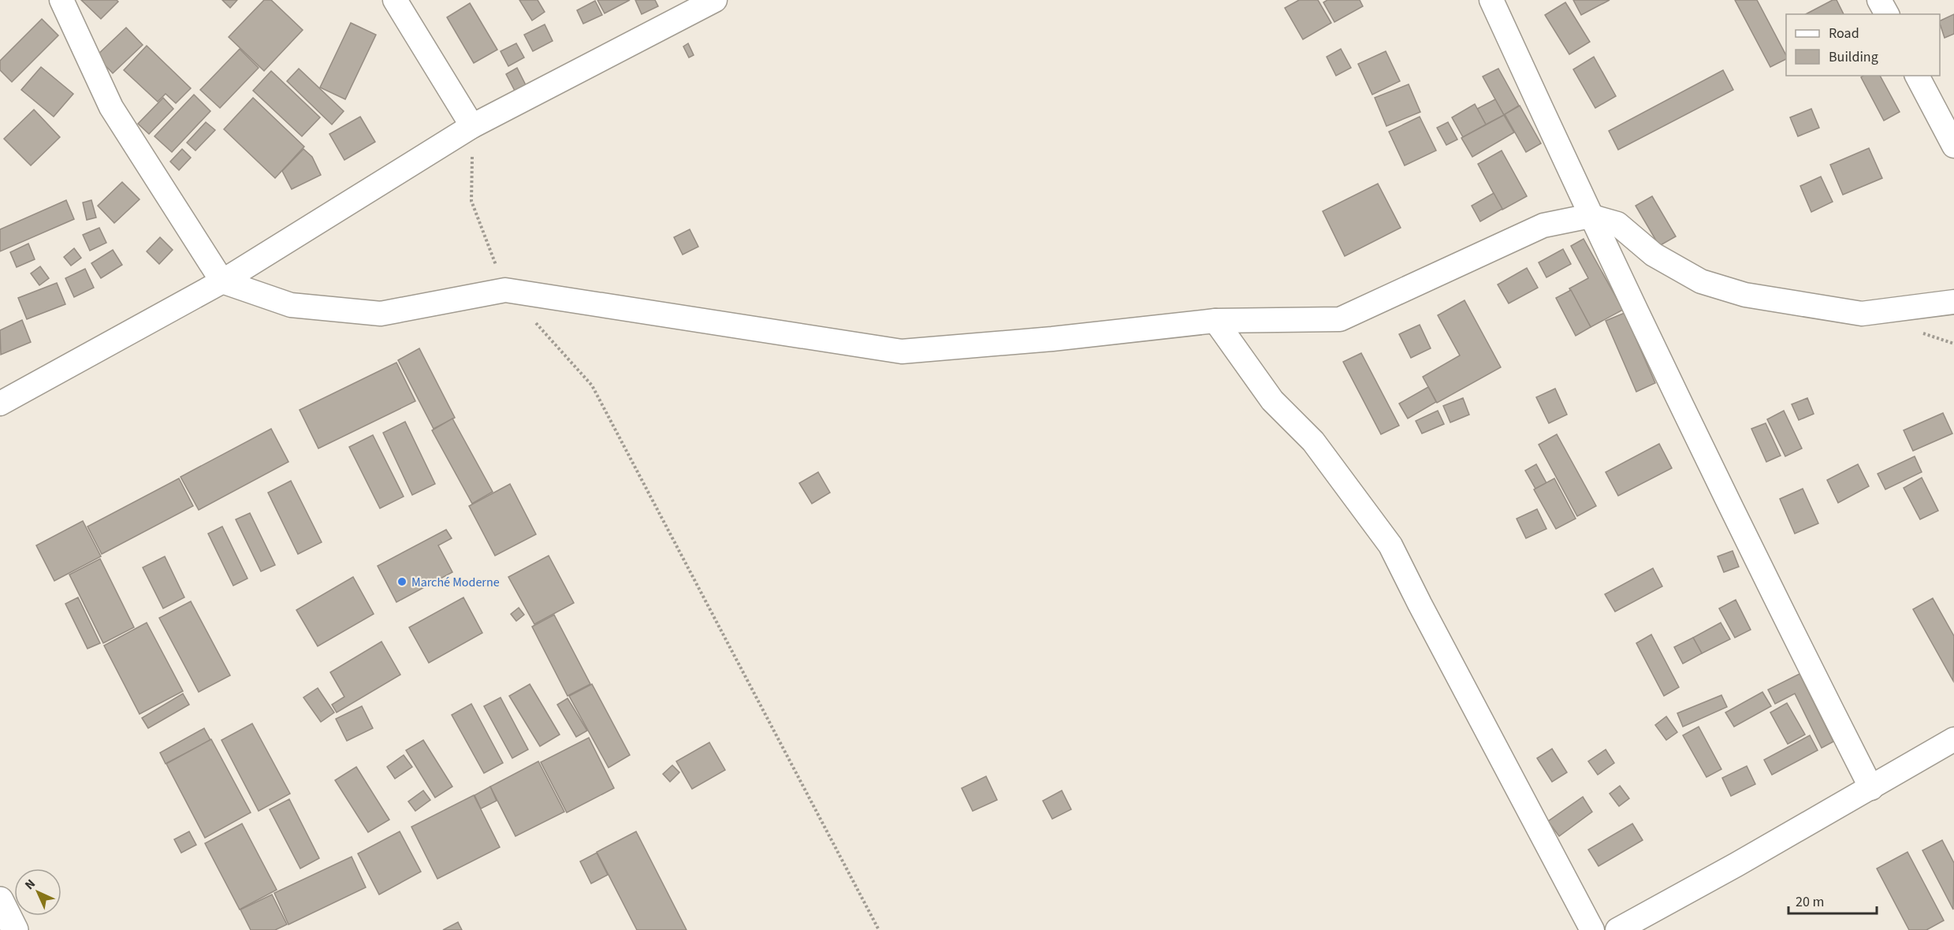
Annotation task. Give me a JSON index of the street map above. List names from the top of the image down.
{
  "places": ["Marché Moderne"],
  "legend": ["Road", "Building"],
  "scale_bar": "20 m",
  "north": "top left"
}
